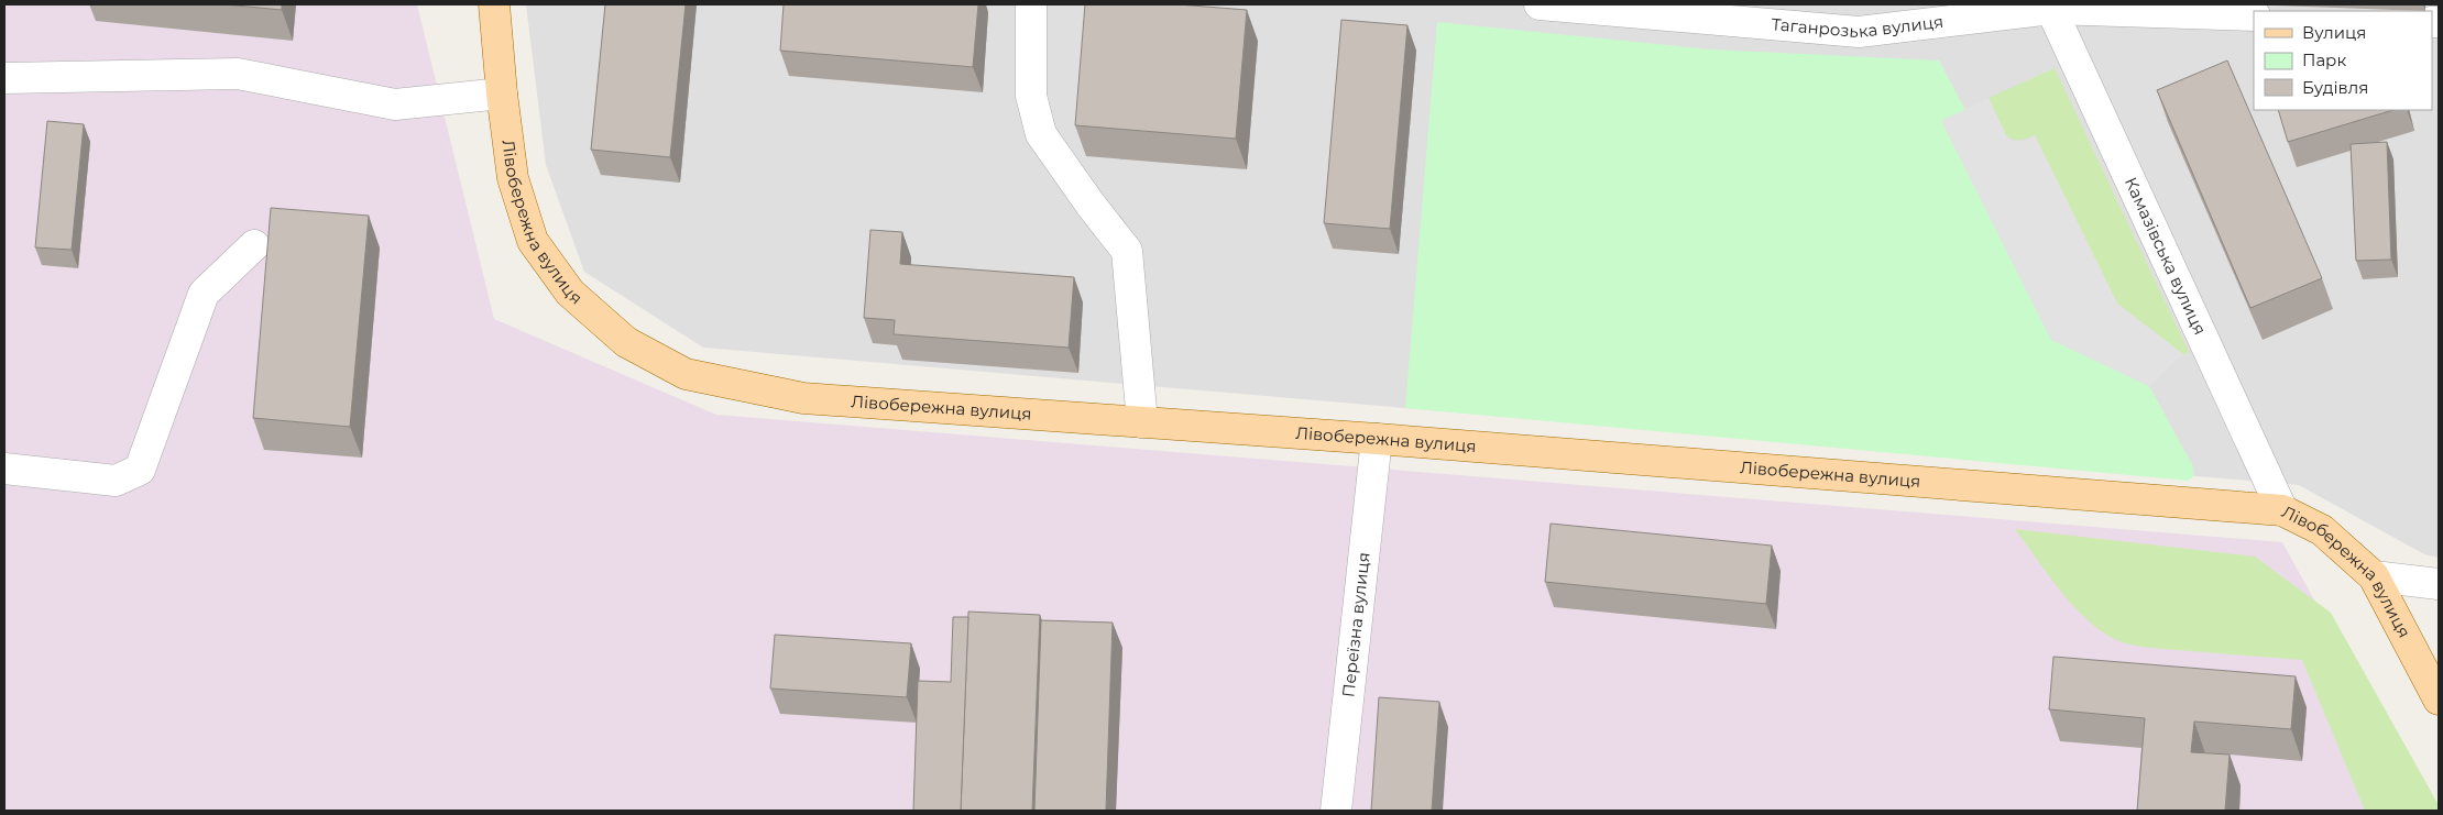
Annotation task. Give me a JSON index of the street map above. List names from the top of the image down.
{
  "streets": {
    "main road": ["Лівобережна вулиця"],
    "street": ["Таганрозька вулиця", "Камазівська вулиця", "Переїзна вулиця"]
  },
  "crossings": [
    ["Таганрозька вулиця", "Камазівська вулиця"],
    ["Лівобережна вулиця", "Камазівська вулиця"],
    ["Лівобережна вулиця", "Переїзна вулиця"]
  ],
  "legend": ["Вулиця", "Парк", "Будівля"]
}
